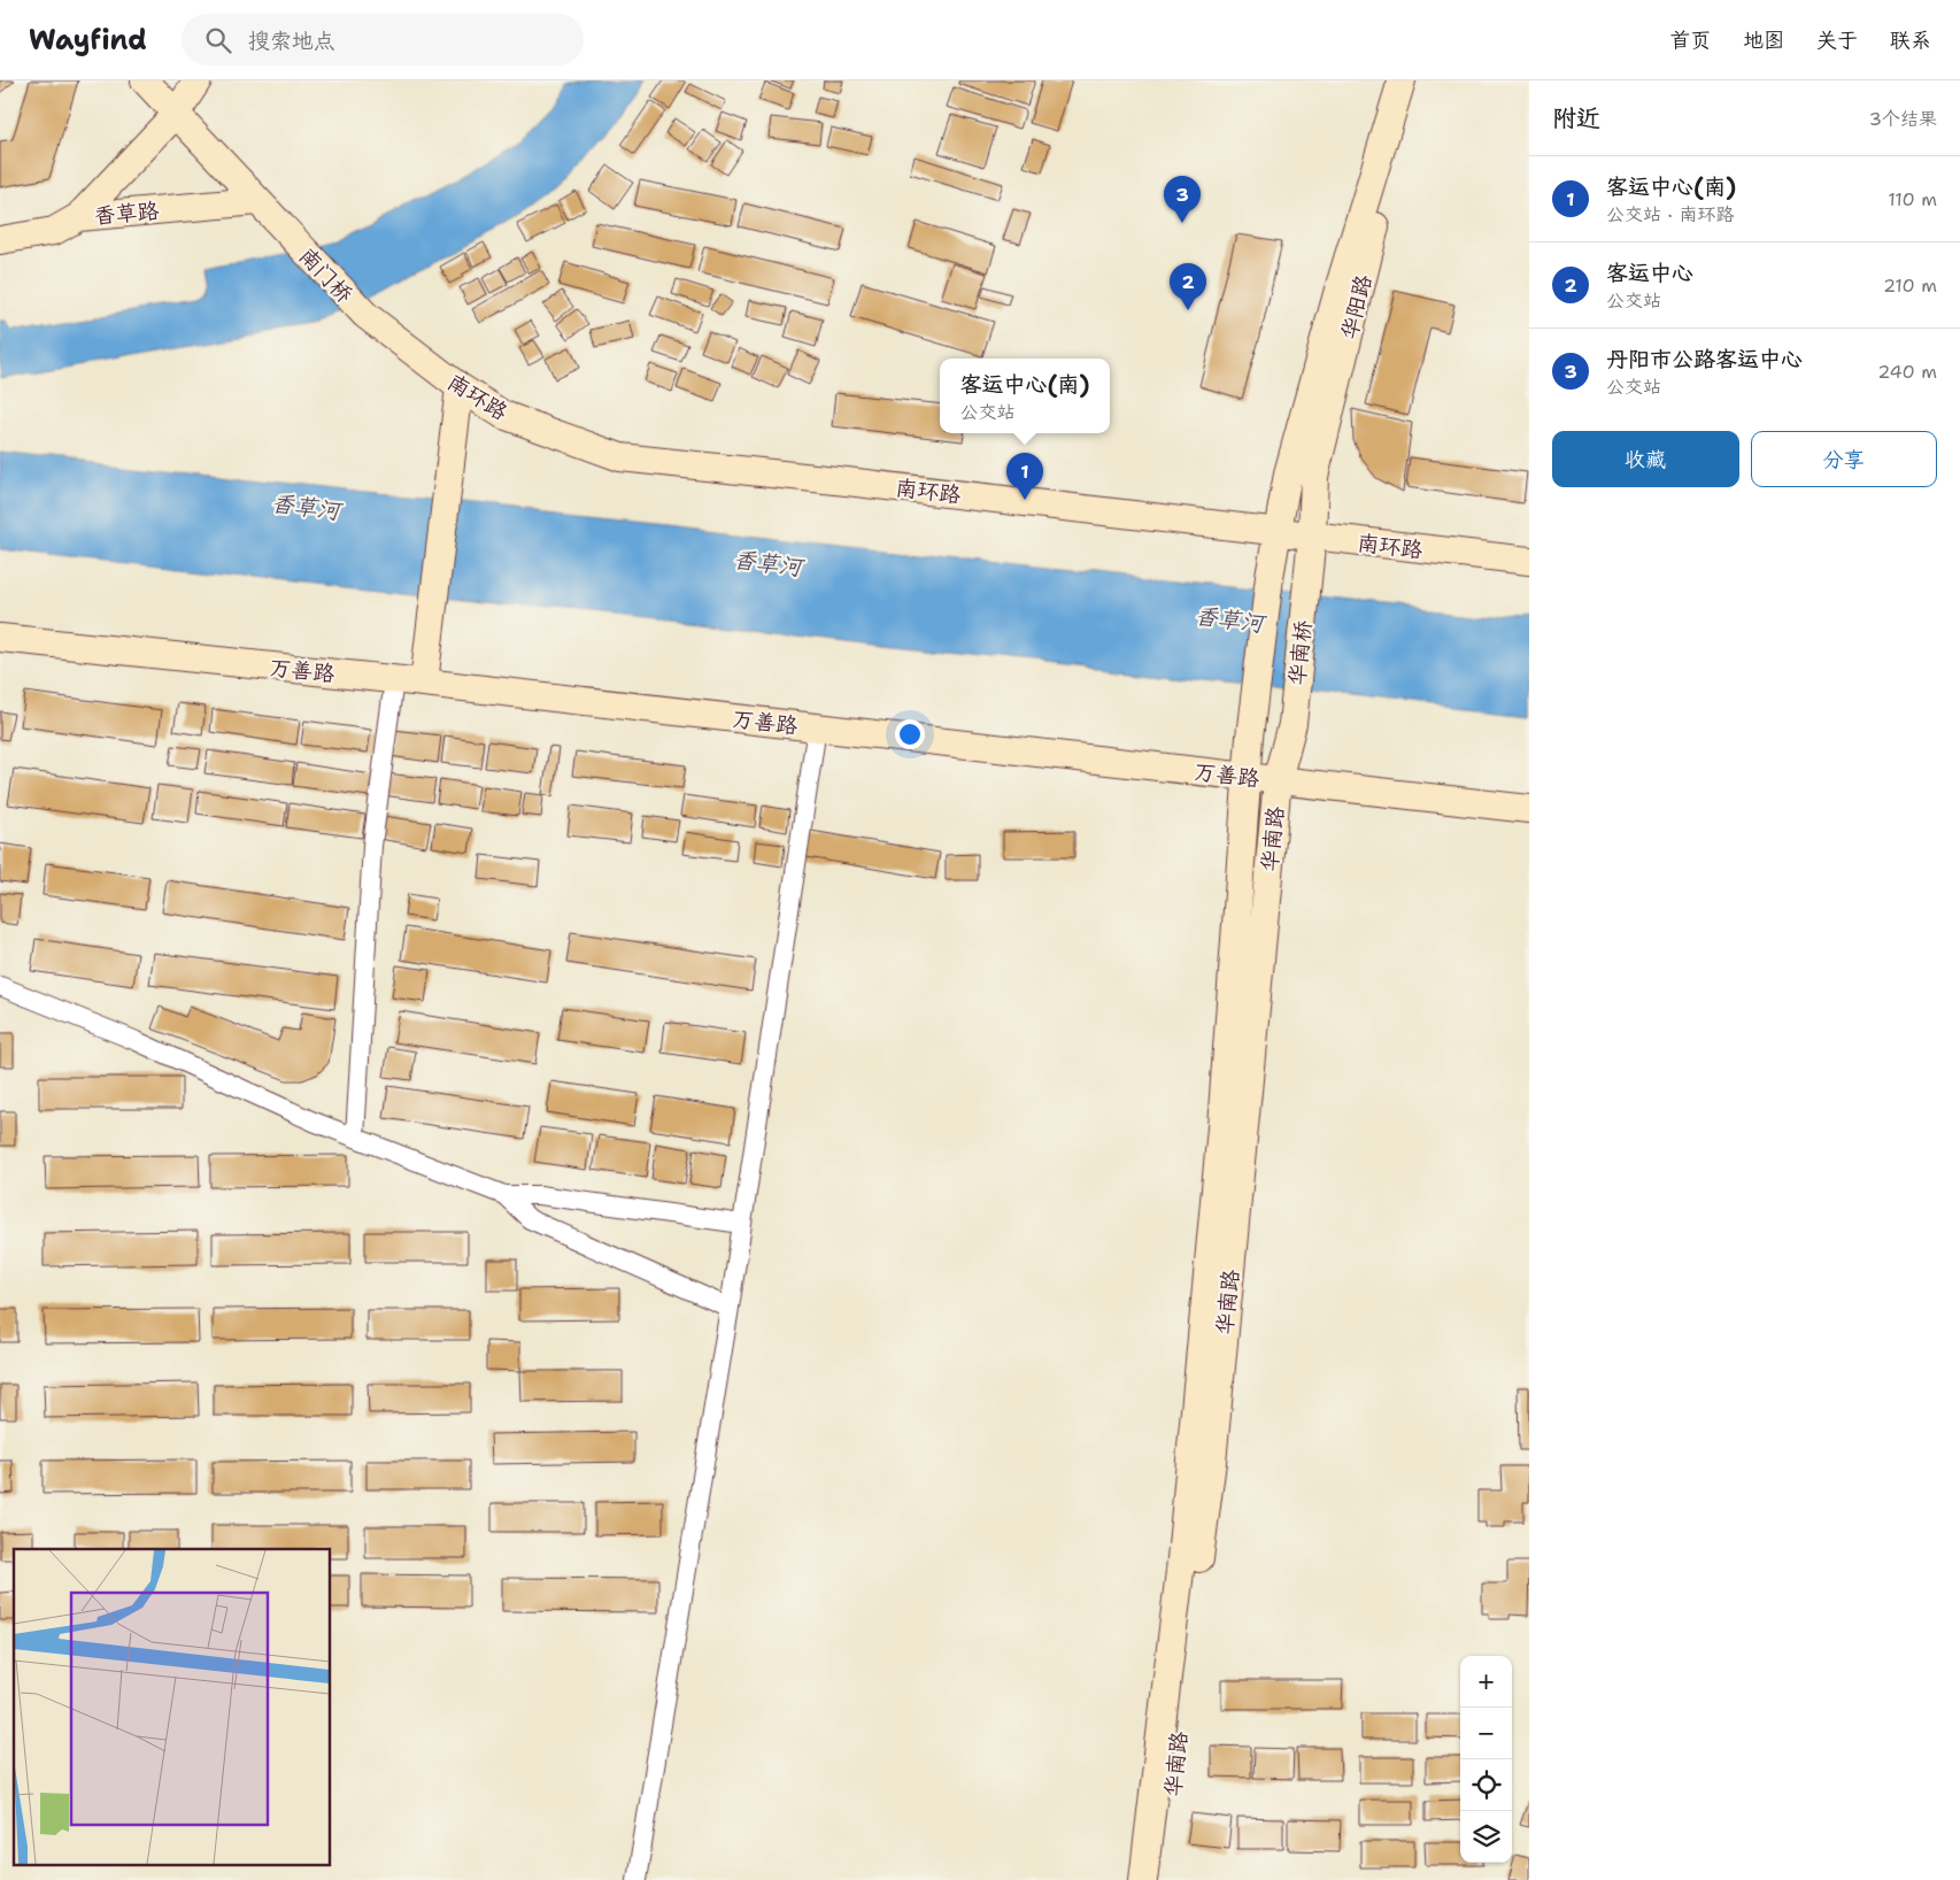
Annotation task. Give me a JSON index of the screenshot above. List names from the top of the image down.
{
  "streets": {
    "main road": [
      "香草路",
      "南门桥",
      "华阳路",
      "南环路",
      "华南桥",
      "万善路",
      "华南路"
    ]
  },
  "crossings": [
    ["香草路", "南门桥"],
    ["南门桥", "南环路"],
    ["华阳路", "南环路"],
    ["华阳路", "华南桥"],
    ["南环路", "华南桥"],
    ["华南桥", "华南路"],
    ["万善路", "华南路"]
  ],
  "water": ["香草河"],
  "page": {
    "header": "Wayfind",
    "search": "搜索地点",
    "nav": [
      "首页",
      "地图",
      "关于",
      "联系"
    ],
    "heading": ["附近", "3个结果"],
    "list": [
      {
        "mark": "1",
        "name": "客运中心(南)",
        "note": "公交站 · 南环路",
        "value": "110 m"
      },
      {
        "mark": "2",
        "name": "客运中心",
        "note": "公交站",
        "value": "210 m"
      },
      {
        "mark": "3",
        "name": "丹阳市公路客运中心",
        "note": "公交站",
        "value": "240 m"
      }
    ],
    "pins": ["3", "2", "1"],
    "popup": ["客运中心(南)", "公交站"],
    "buttons": ["收藏", "分享"],
    "map_buttons": ["+", "−"]
  }
}
